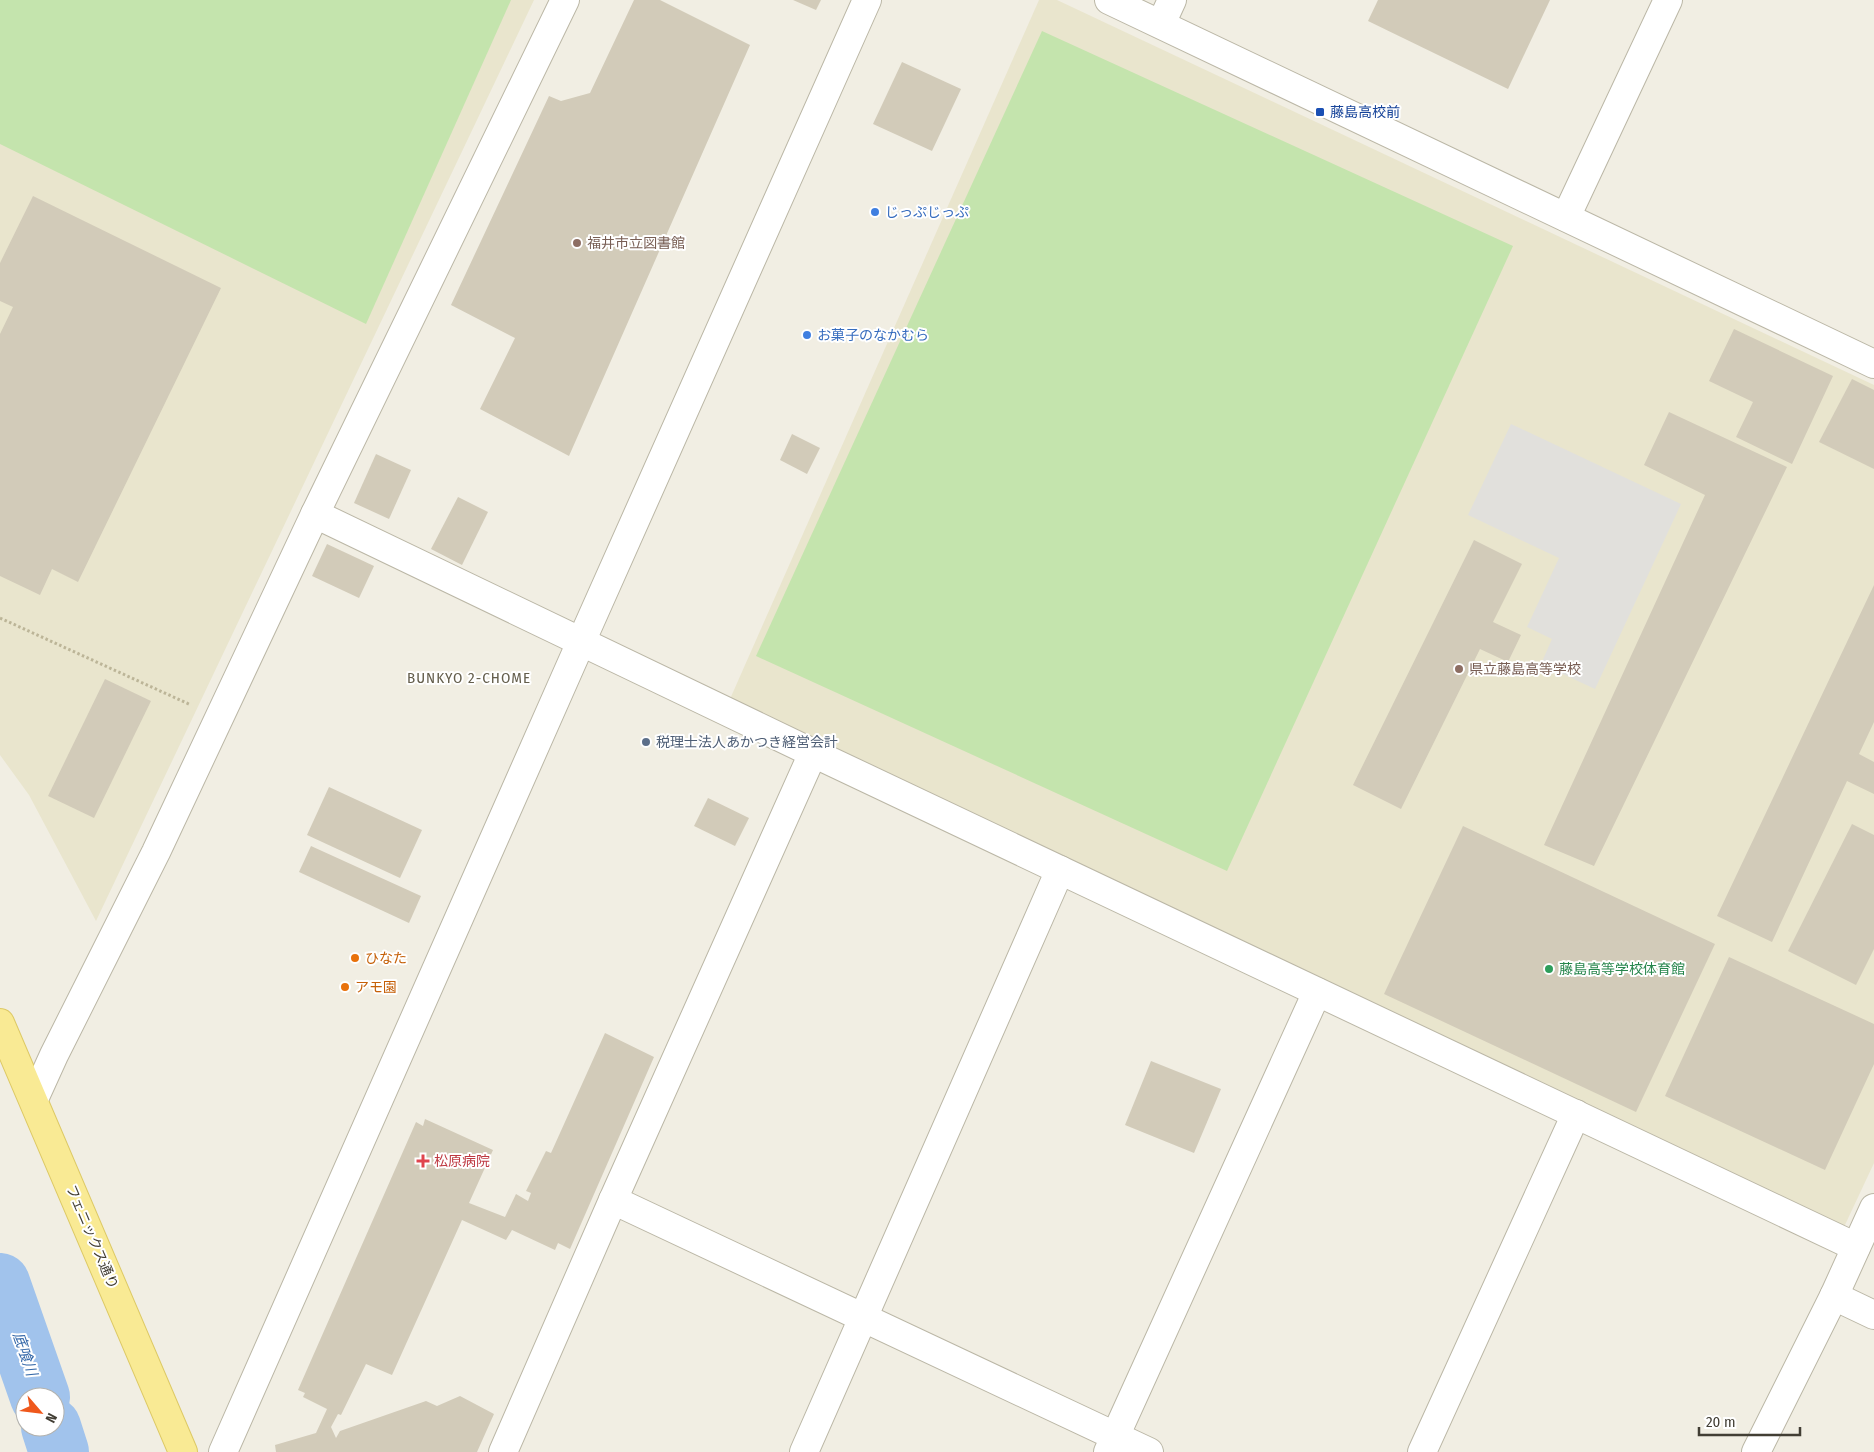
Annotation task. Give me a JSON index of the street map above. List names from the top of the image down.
{
  "streets": {
    "main road": ["フェニックス通り"]
  },
  "districts": ["BUNKYO 2-CHOME"],
  "water": ["底喰川"],
  "places": {
    "transit": ["藤島高校前"],
    "other": [
      "じっぷじっぷ",
      "福井市立図書館",
      "お菓子のなかむら",
      "県立藤島高等学校",
      "税理士法人あかつき経営会計",
      "ひなた",
      "藤島高等学校体育館",
      "アモ園"
    ],
    "health": ["松原病院"]
  },
  "scale_bar": "20 m",
  "north": "bottom right"
}
